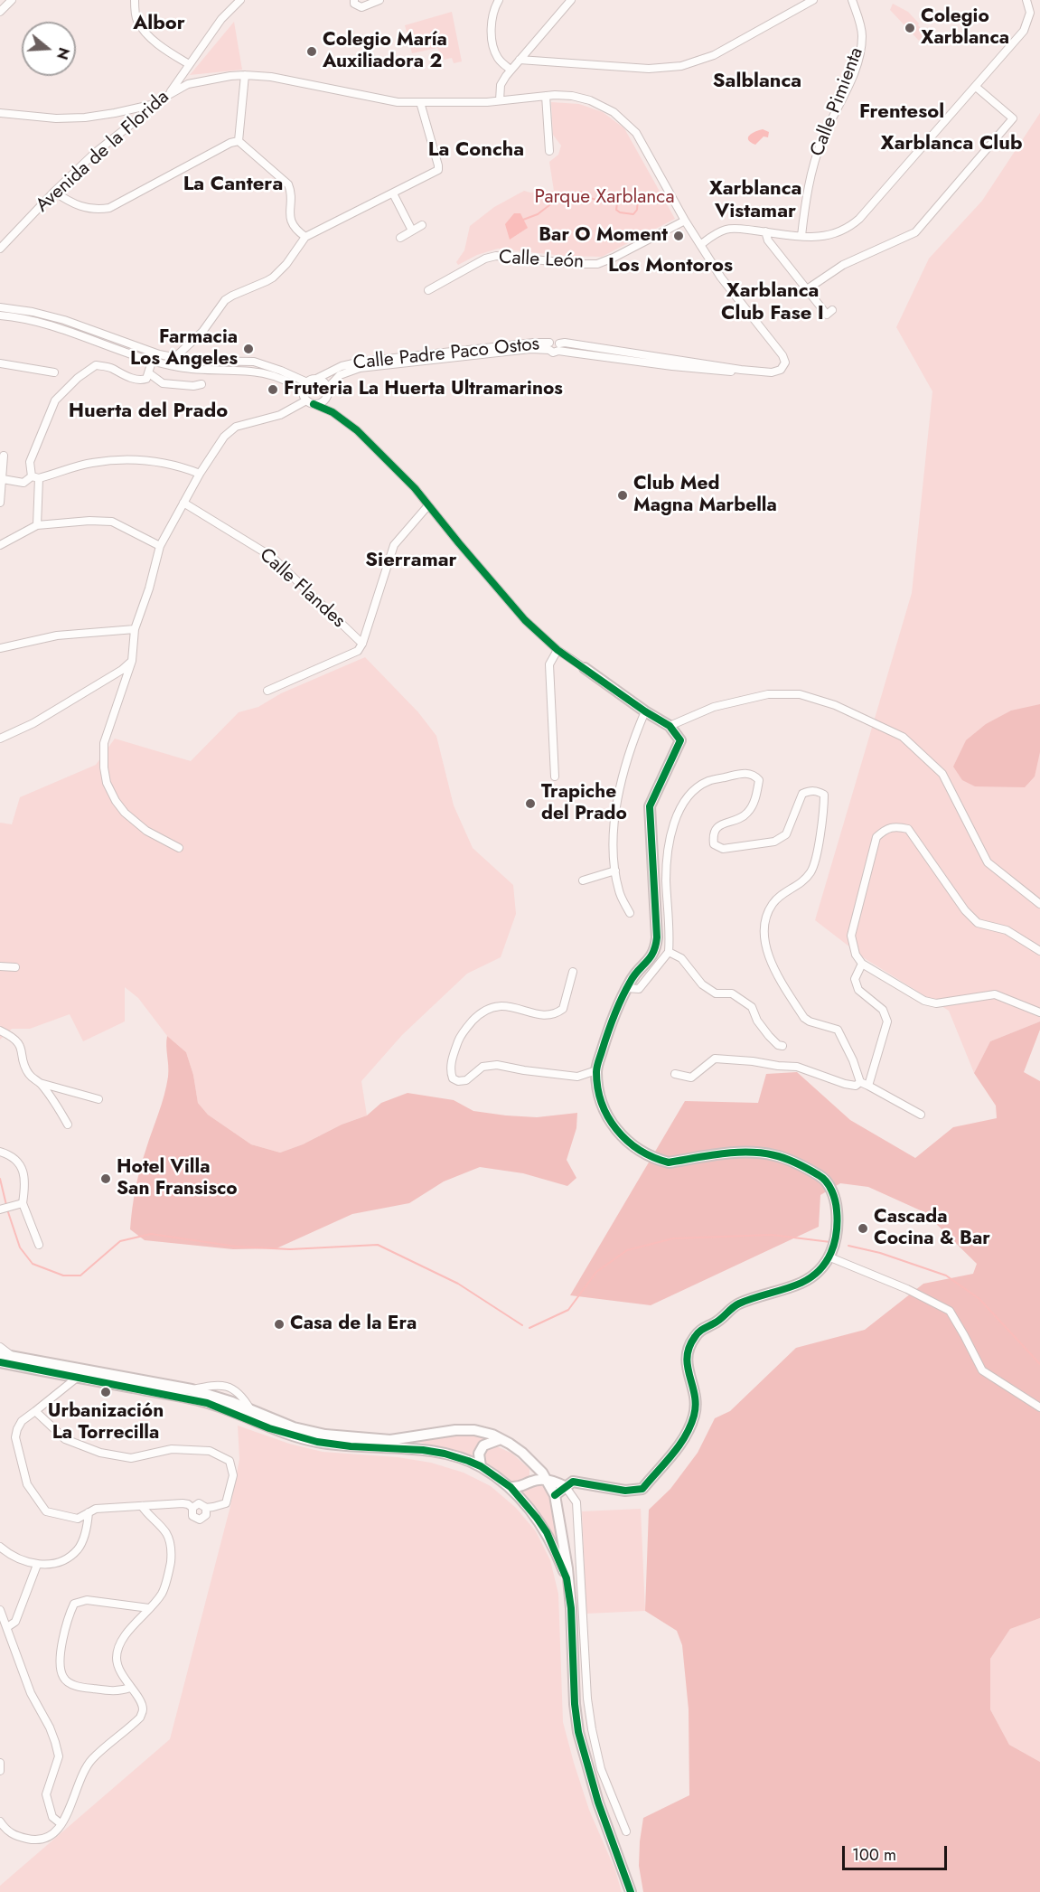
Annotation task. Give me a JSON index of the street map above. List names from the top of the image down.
{
  "streets": {
    "street": [
      "Calle Pimienta",
      "Avenida de la Florida",
      "Calle León",
      "Calle Padre Paco Ostos",
      "Calle Flandes"
    ]
  },
  "districts": [
    "Albor",
    "Salblanca",
    "Frentesol",
    "Xarblanca Club",
    "La Concha",
    "La Cantera",
    "Xarblanca Vistamar",
    "Los Montoros",
    "Xarblanca Club Fase I",
    "Huerta del Prado",
    "Sierramar"
  ],
  "parks": ["Parque Xarblanca"],
  "places": [
    "Colegio Xarblanca",
    "Colegio María Auxiliadora 2",
    "Bar O Moment",
    "Farmacia Los Angeles",
    "Fruteria La Huerta Ultramarinos",
    "Club Med Magna Marbella",
    "Trapiche del Prado",
    "Hotel Villa San Fransisco",
    "Cascada Cocina & Bar",
    "Casa de la Era",
    "Urbanización La Torrecilla"
  ],
  "scale_bar": "100 m",
  "north": "right"
}
